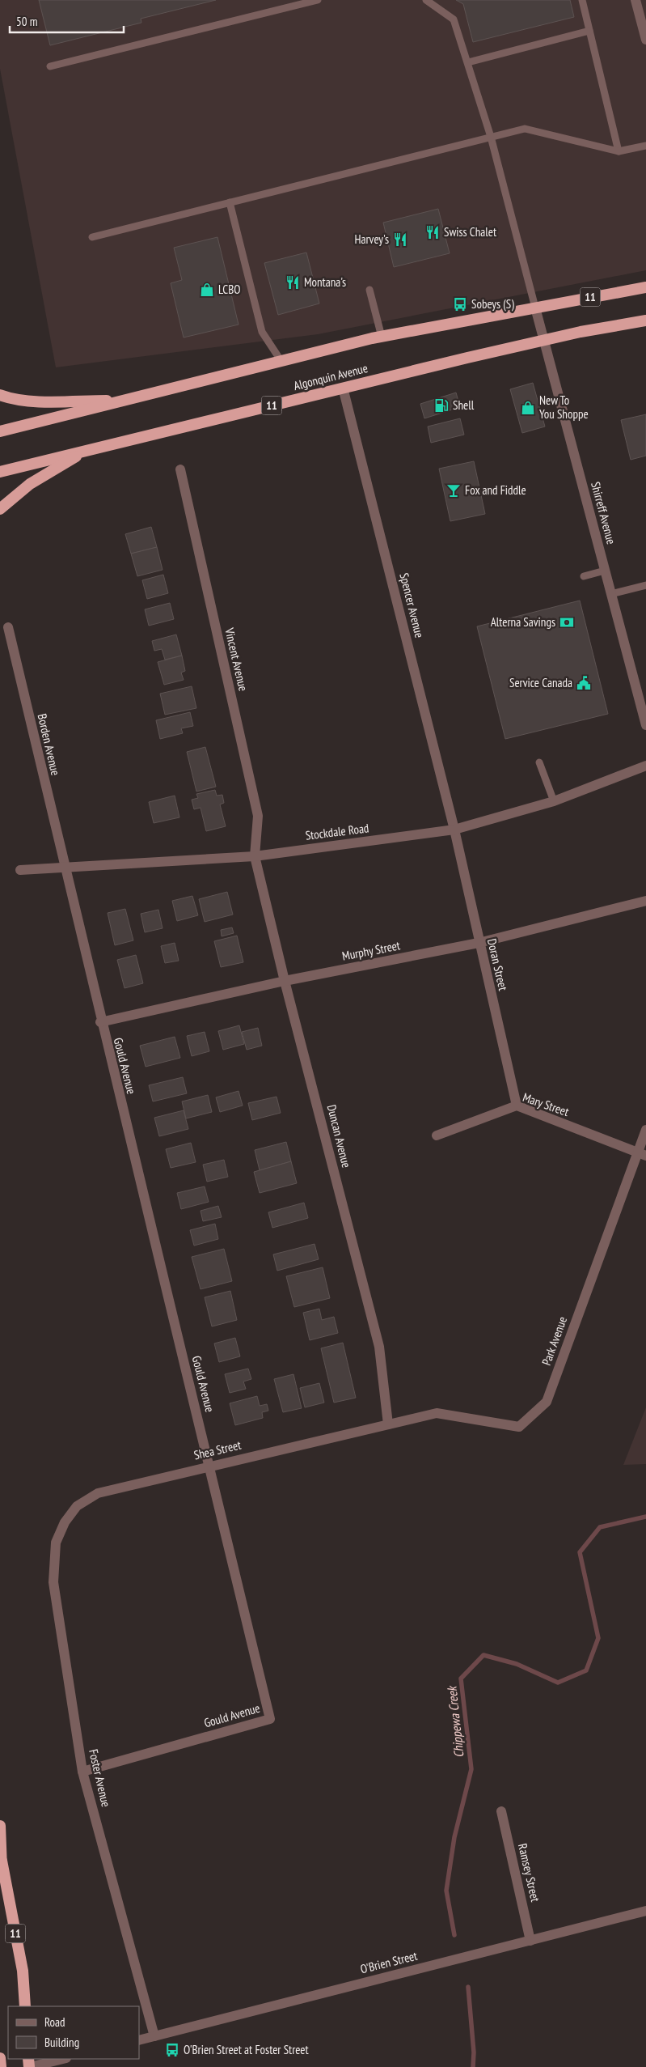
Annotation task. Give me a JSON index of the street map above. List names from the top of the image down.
{
  "streets": {
    "highway": ["11", "Algonquin Avenue"],
    "street": [
      "Shirreff Avenue",
      "Spencer Avenue",
      "Vincent Avenue",
      "Borden Avenue",
      "Stockdale Road",
      "Murphy Street",
      "Doran Street",
      "Gould Avenue",
      "Mary Street",
      "Duncan Avenue",
      "Park Avenue",
      "Shea Street",
      "Foster Avenue",
      "Ramsey Street",
      "O'Brien Street"
    ]
  },
  "crossings": [
    ["11", "Shirreff Avenue"],
    ["Algonquin Avenue", "Shirreff Avenue"],
    ["Algonquin Avenue", "Spencer Avenue"],
    ["Spencer Avenue", "Stockdale Road"],
    ["Spencer Avenue", "Doran Street"],
    ["Vincent Avenue", "Stockdale Road"],
    ["Vincent Avenue", "Duncan Avenue"],
    ["Borden Avenue", "Stockdale Road"],
    ["Borden Avenue", "Gould Avenue"],
    ["Stockdale Road", "Doran Street"],
    ["Stockdale Road", "Gould Avenue"],
    ["Stockdale Road", "Duncan Avenue"],
    ["Murphy Street", "Doran Street"],
    ["Murphy Street", "Gould Avenue"],
    ["Murphy Street", "Duncan Avenue"],
    ["Doran Street", "Mary Street"],
    ["Gould Avenue", "Shea Street"],
    ["Gould Avenue", "Foster Avenue"],
    ["Mary Street", "Park Avenue"],
    ["Duncan Avenue", "Park Avenue"],
    ["Duncan Avenue", "Shea Street"],
    ["Park Avenue", "Shea Street"],
    ["Shea Street", "Foster Avenue"],
    ["Foster Avenue", "O'Brien Street"],
    ["Ramsey Street", "O'Brien Street"]
  ],
  "water": ["Chippewa Creek"],
  "places": {
    "restaurant": ["Swiss Chalet", "Harvey's", "Montana's"],
    "shop": ["LCBO", "New To You Shoppe"],
    "bus stop": ["Sobeys (S)", "O'Brien Street at Foster Street"],
    "fuel station": ["Shell"],
    "bar": ["Fox and Fiddle"],
    "bank": ["Alterna Savings"],
    "public building": ["Service Canada"]
  },
  "legend": ["Road", "Building"],
  "scale_bar": "50 m"
}
